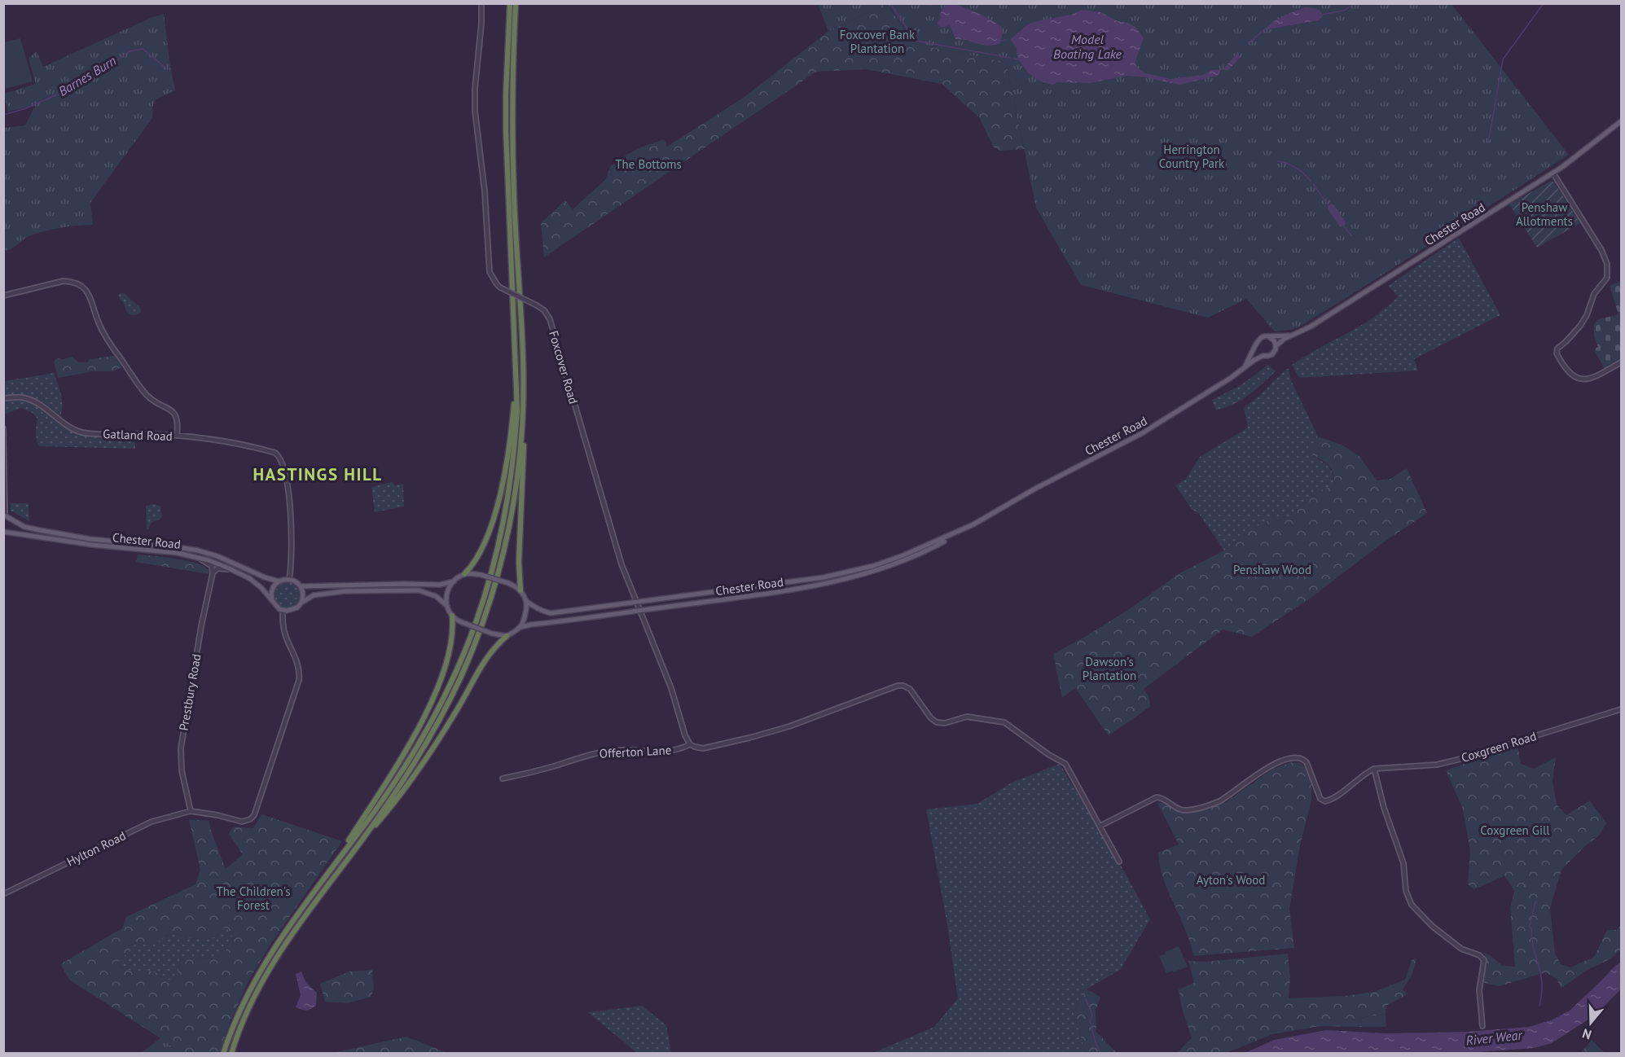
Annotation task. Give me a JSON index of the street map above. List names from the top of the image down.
{
  "streets": {
    "main road": ["Chester Road"],
    "street": [
      "Foxcover Road",
      "Gatland Road",
      "Prestbury Road",
      "Coxgreen Road",
      "Offerton Lane",
      "Hylton Road"
    ]
  },
  "crossings": [
    ["Chester Road", "Foxcover Road"],
    ["Chester Road", "Gatland Road"],
    ["Foxcover Road", "Offerton Lane"],
    ["Prestbury Road", "Hylton Road"]
  ],
  "districts": ["HASTINGS HILL"],
  "water": ["Model Boating Lake", "Barnes Burn", "River Wear"],
  "parks": [
    "Foxcover Bank Plantation",
    "Herrington Country Park",
    "The Bottoms",
    "Penshaw Allotments",
    "Penshaw Wood",
    "Dawson's Plantation",
    "Coxgreen Gill",
    "Ayton's Wood",
    "The Children's Forest"
  ],
  "north": "bottom"
}
